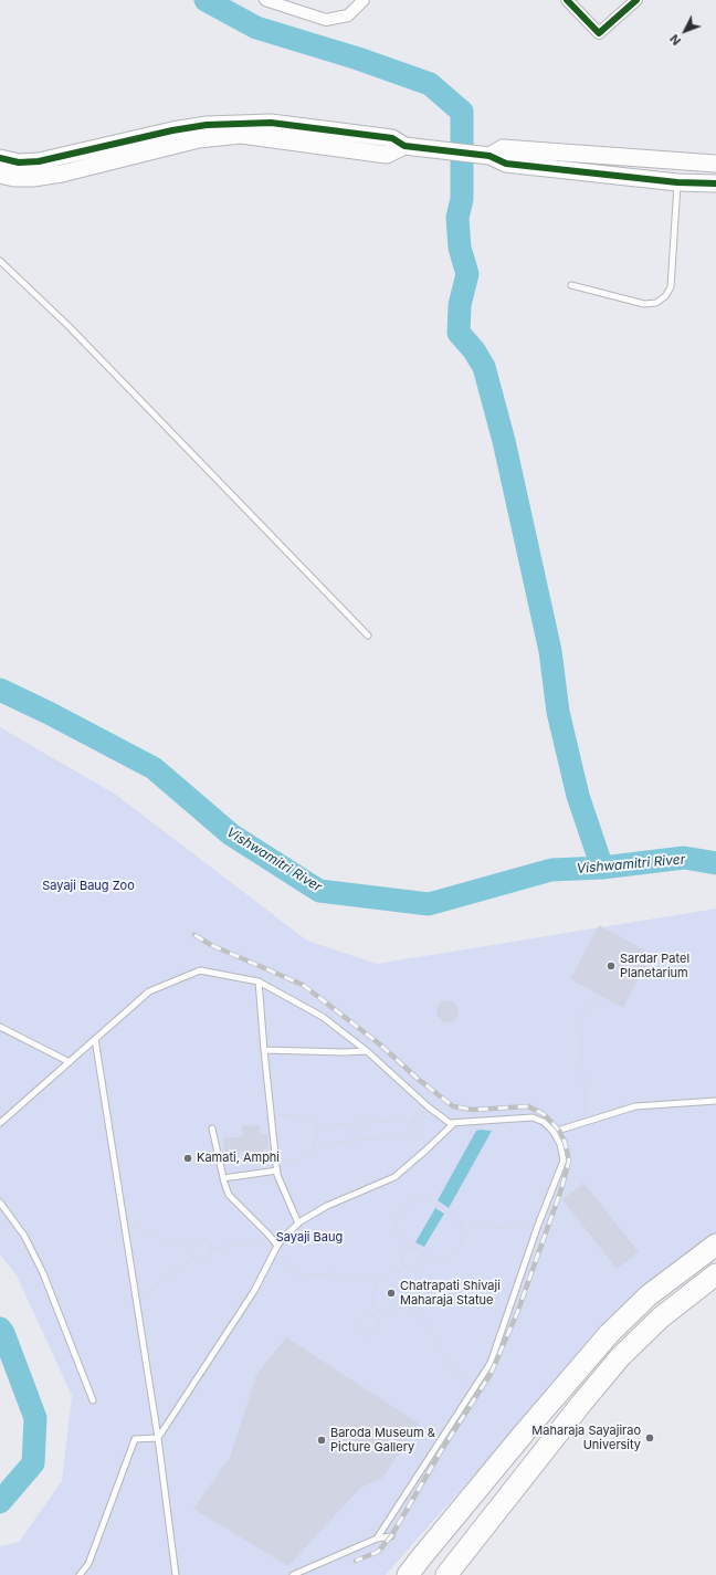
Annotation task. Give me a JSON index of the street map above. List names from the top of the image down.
{
  "water": ["Vishwamitri River"],
  "parks": ["Sayaji Baug Zoo", "Sayaji Baug"],
  "places": [
    "Sardar Patel Planetarium",
    "Kamati, Amphi",
    "Chatrapati Shivaji Maharaja Statue",
    "Maharaja Sayajirao University",
    "Baroda Museum & Picture Gallery"
  ],
  "north": "bottom left"
}
